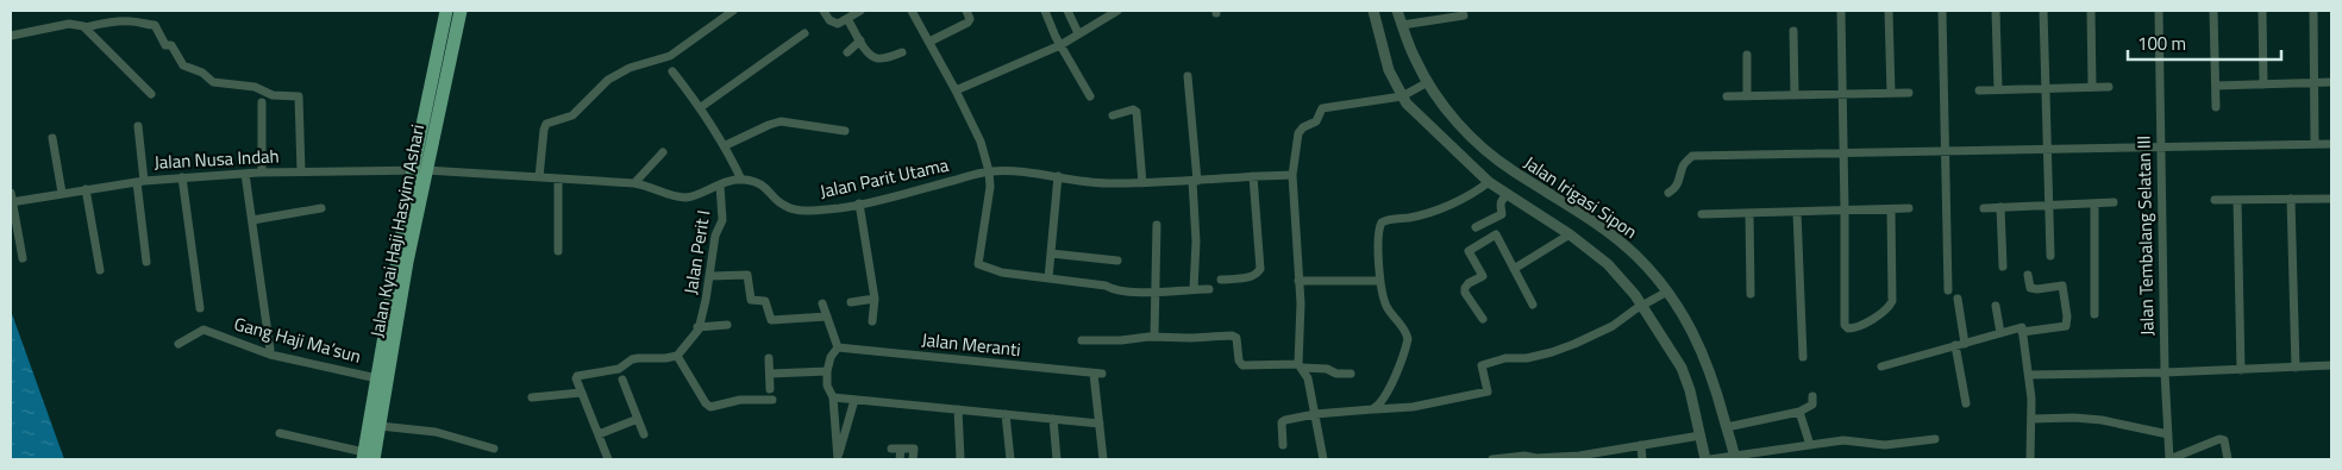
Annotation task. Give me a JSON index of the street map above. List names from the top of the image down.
{
  "streets": {
    "main road": ["Jalan Kyai Haji Hasyim Ashari"],
    "street": [
      "Jalan Nusa Indah",
      "Jalan Parit Utama",
      "Jalan Irigasi Sipon",
      "Jalan Tembalang Selatan III",
      "Jalan Perit I",
      "Gang Haji Ma’sun",
      "Jalan Meranti"
    ]
  },
  "crossings": [
    ["Jalan Nusa Indah", "Jalan Kyai Haji Hasyim Ashari"],
    ["Jalan Kyai Haji Hasyim Ashari", "Gang Haji Ma’sun"]
  ],
  "scale_bar": "100 m"
}
